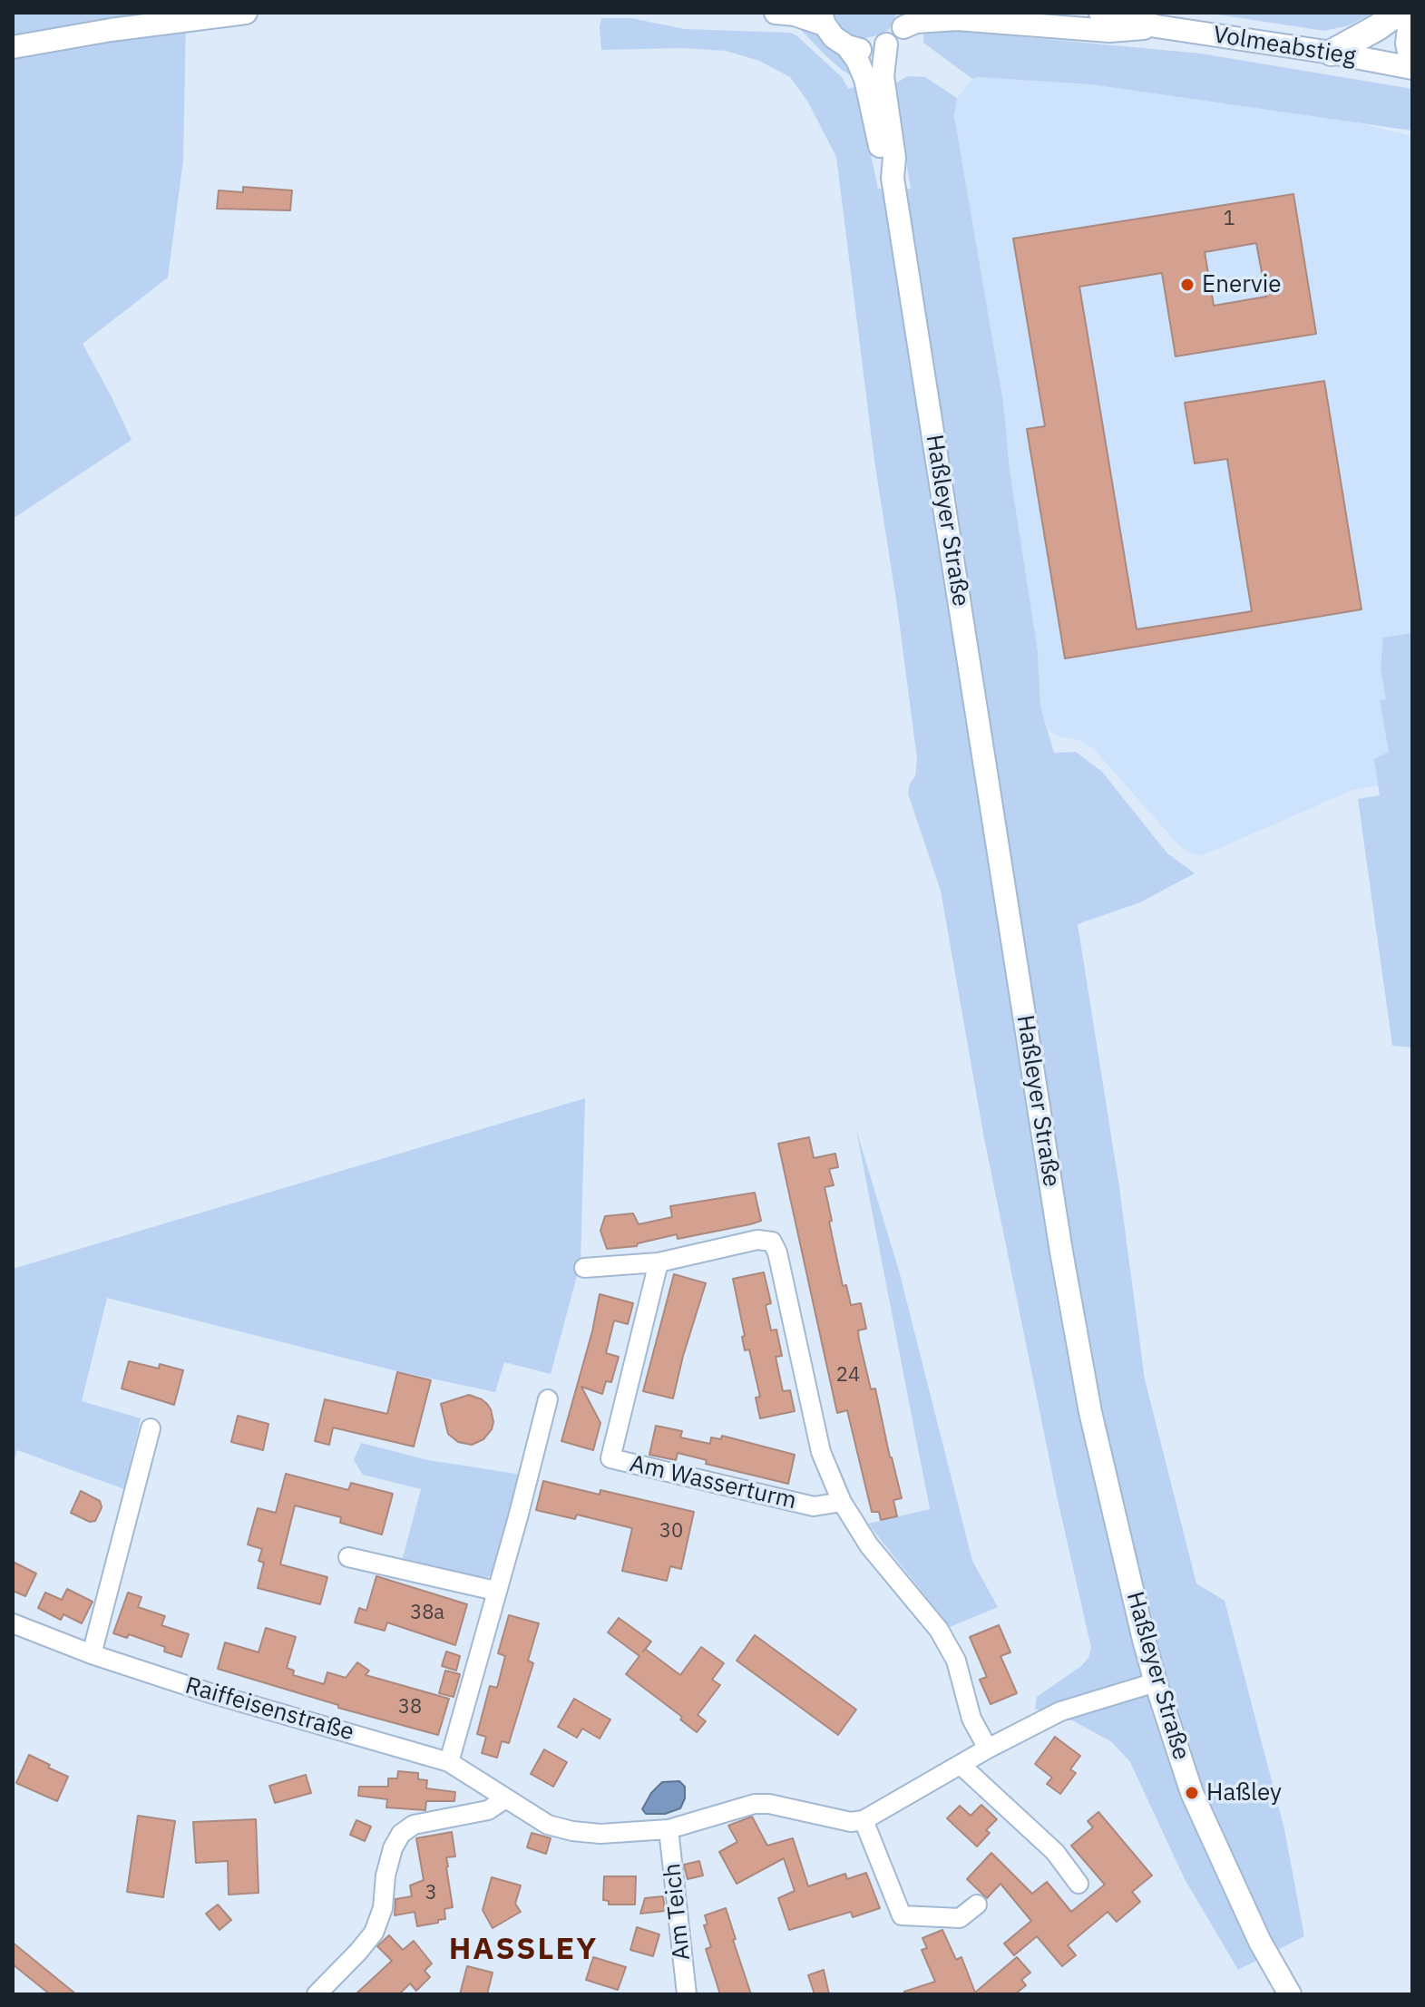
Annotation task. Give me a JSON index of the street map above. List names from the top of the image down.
{
  "streets": {
    "main road": ["Volmeabstieg", "Haßleyer Straße"],
    "street": ["Am Wasserturm", "Raiffeisenstraße", "Am Teich"]
  },
  "crossings": [
    ["Raiffeisenstraße", "Am Teich"]
  ],
  "districts": ["HASSLEY"],
  "places": ["Enervie", "Haßley"],
  "house_numbers": [
    "1",
    "24",
    "30",
    "38a",
    "38",
    "3"
  ]
}
